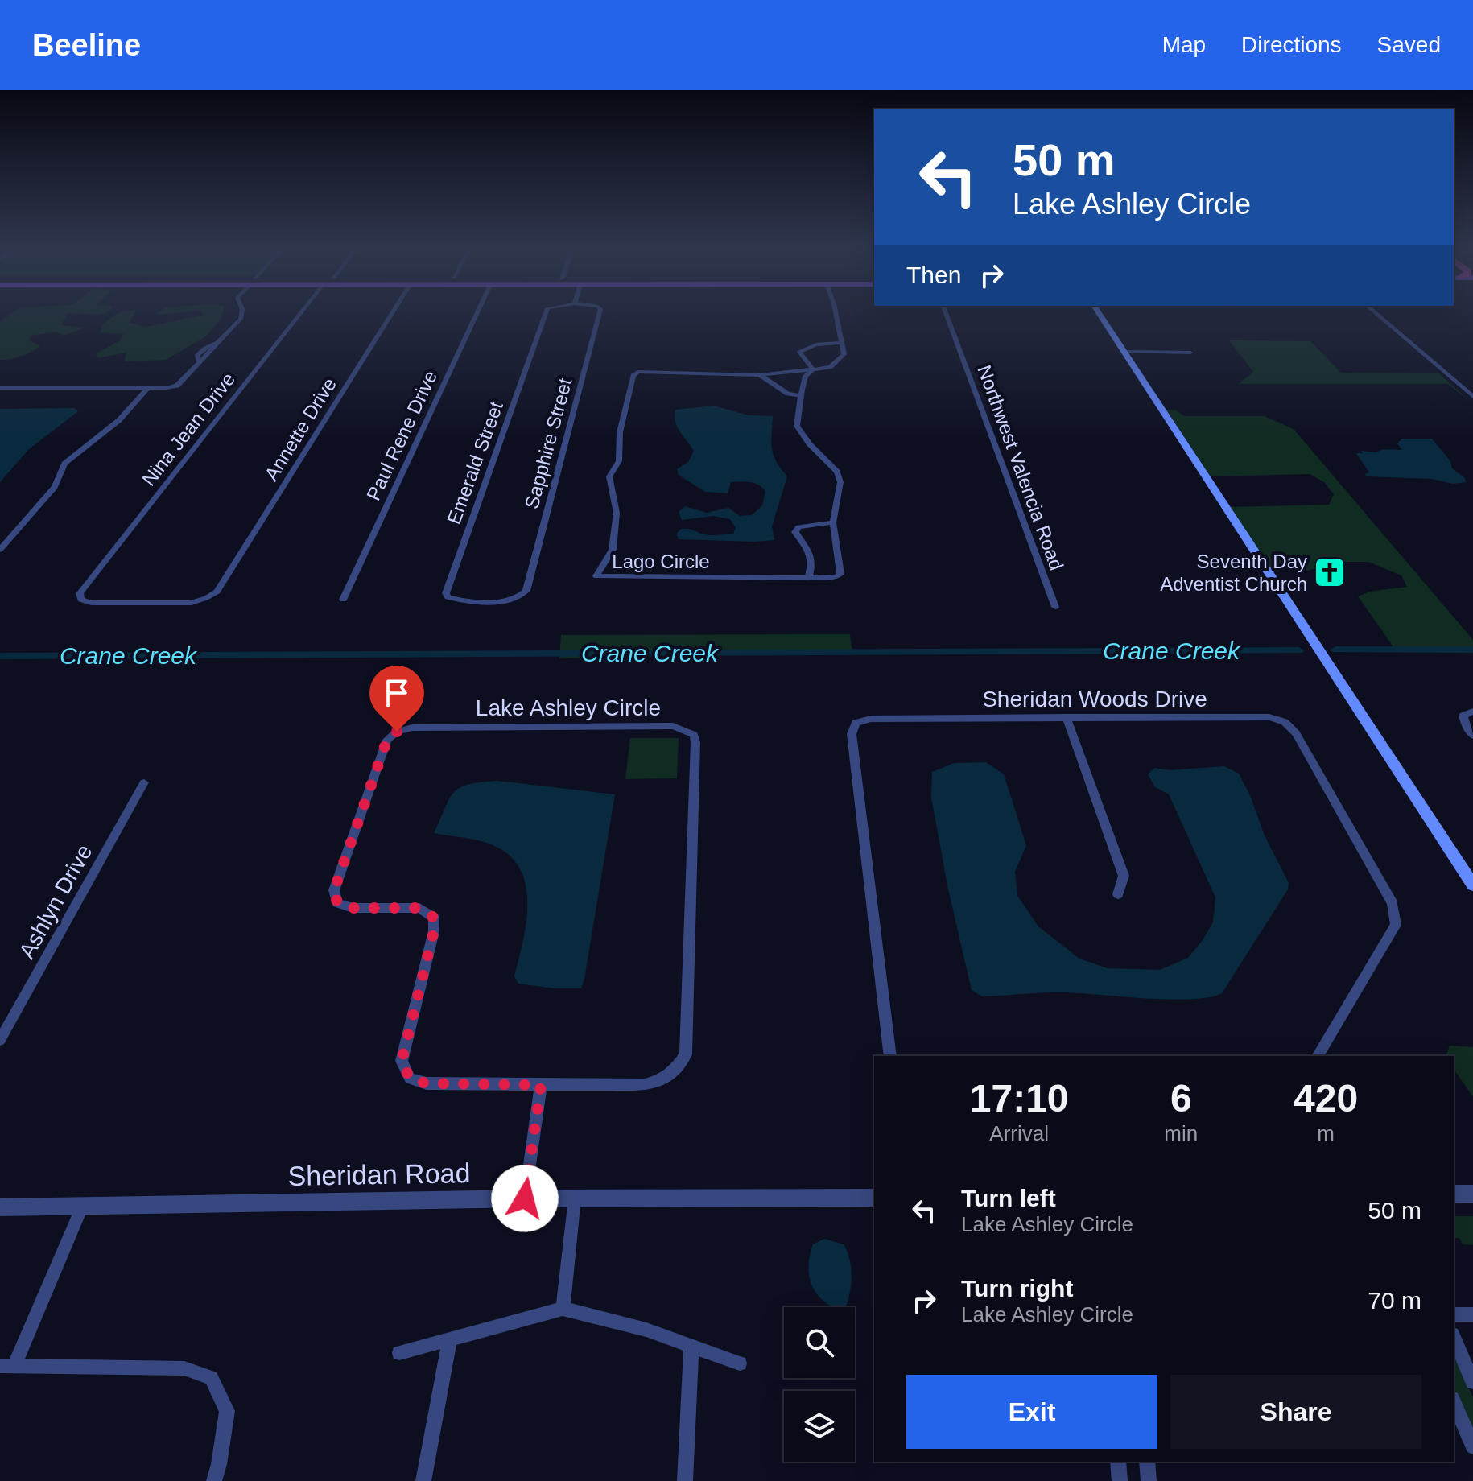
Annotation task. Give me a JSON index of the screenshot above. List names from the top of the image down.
{
  "streets": {
    "street": [
      "Nina Jean Drive",
      "Annette Drive",
      "Paul Rene Drive",
      "Sapphire Street",
      "Emerald Street",
      "Northwest Valencia Road",
      "Lago Circle",
      "Sheridan Woods Drive",
      "Lake Ashley Circle",
      "Ashlyn Drive",
      "Sheridan Road"
    ]
  },
  "crossings": [
    ["Nina Jean Drive", "Annette Drive"],
    ["Sapphire Street", "Emerald Street"]
  ],
  "water": ["Crane Creek"],
  "places": {
    "church": ["Seventh Day Adventist Church"]
  },
  "page": {
    "header": "Beeline",
    "nav": ["Map", "Directions", "Saved"],
    "turn": ["50 m", "Lake Ashley Circle"],
    "then": "Then",
    "eta": [
      "17:10",
      "Arrival",
      "6",
      "min",
      "420",
      "m"
    ],
    "list": [
      {
        "name": "Turn left",
        "note": "Lake Ashley Circle",
        "value": "50 m"
      },
      {
        "name": "Turn right",
        "note": "Lake Ashley Circle",
        "value": "70 m"
      }
    ],
    "buttons": ["Exit", "Share"]
  }
}
